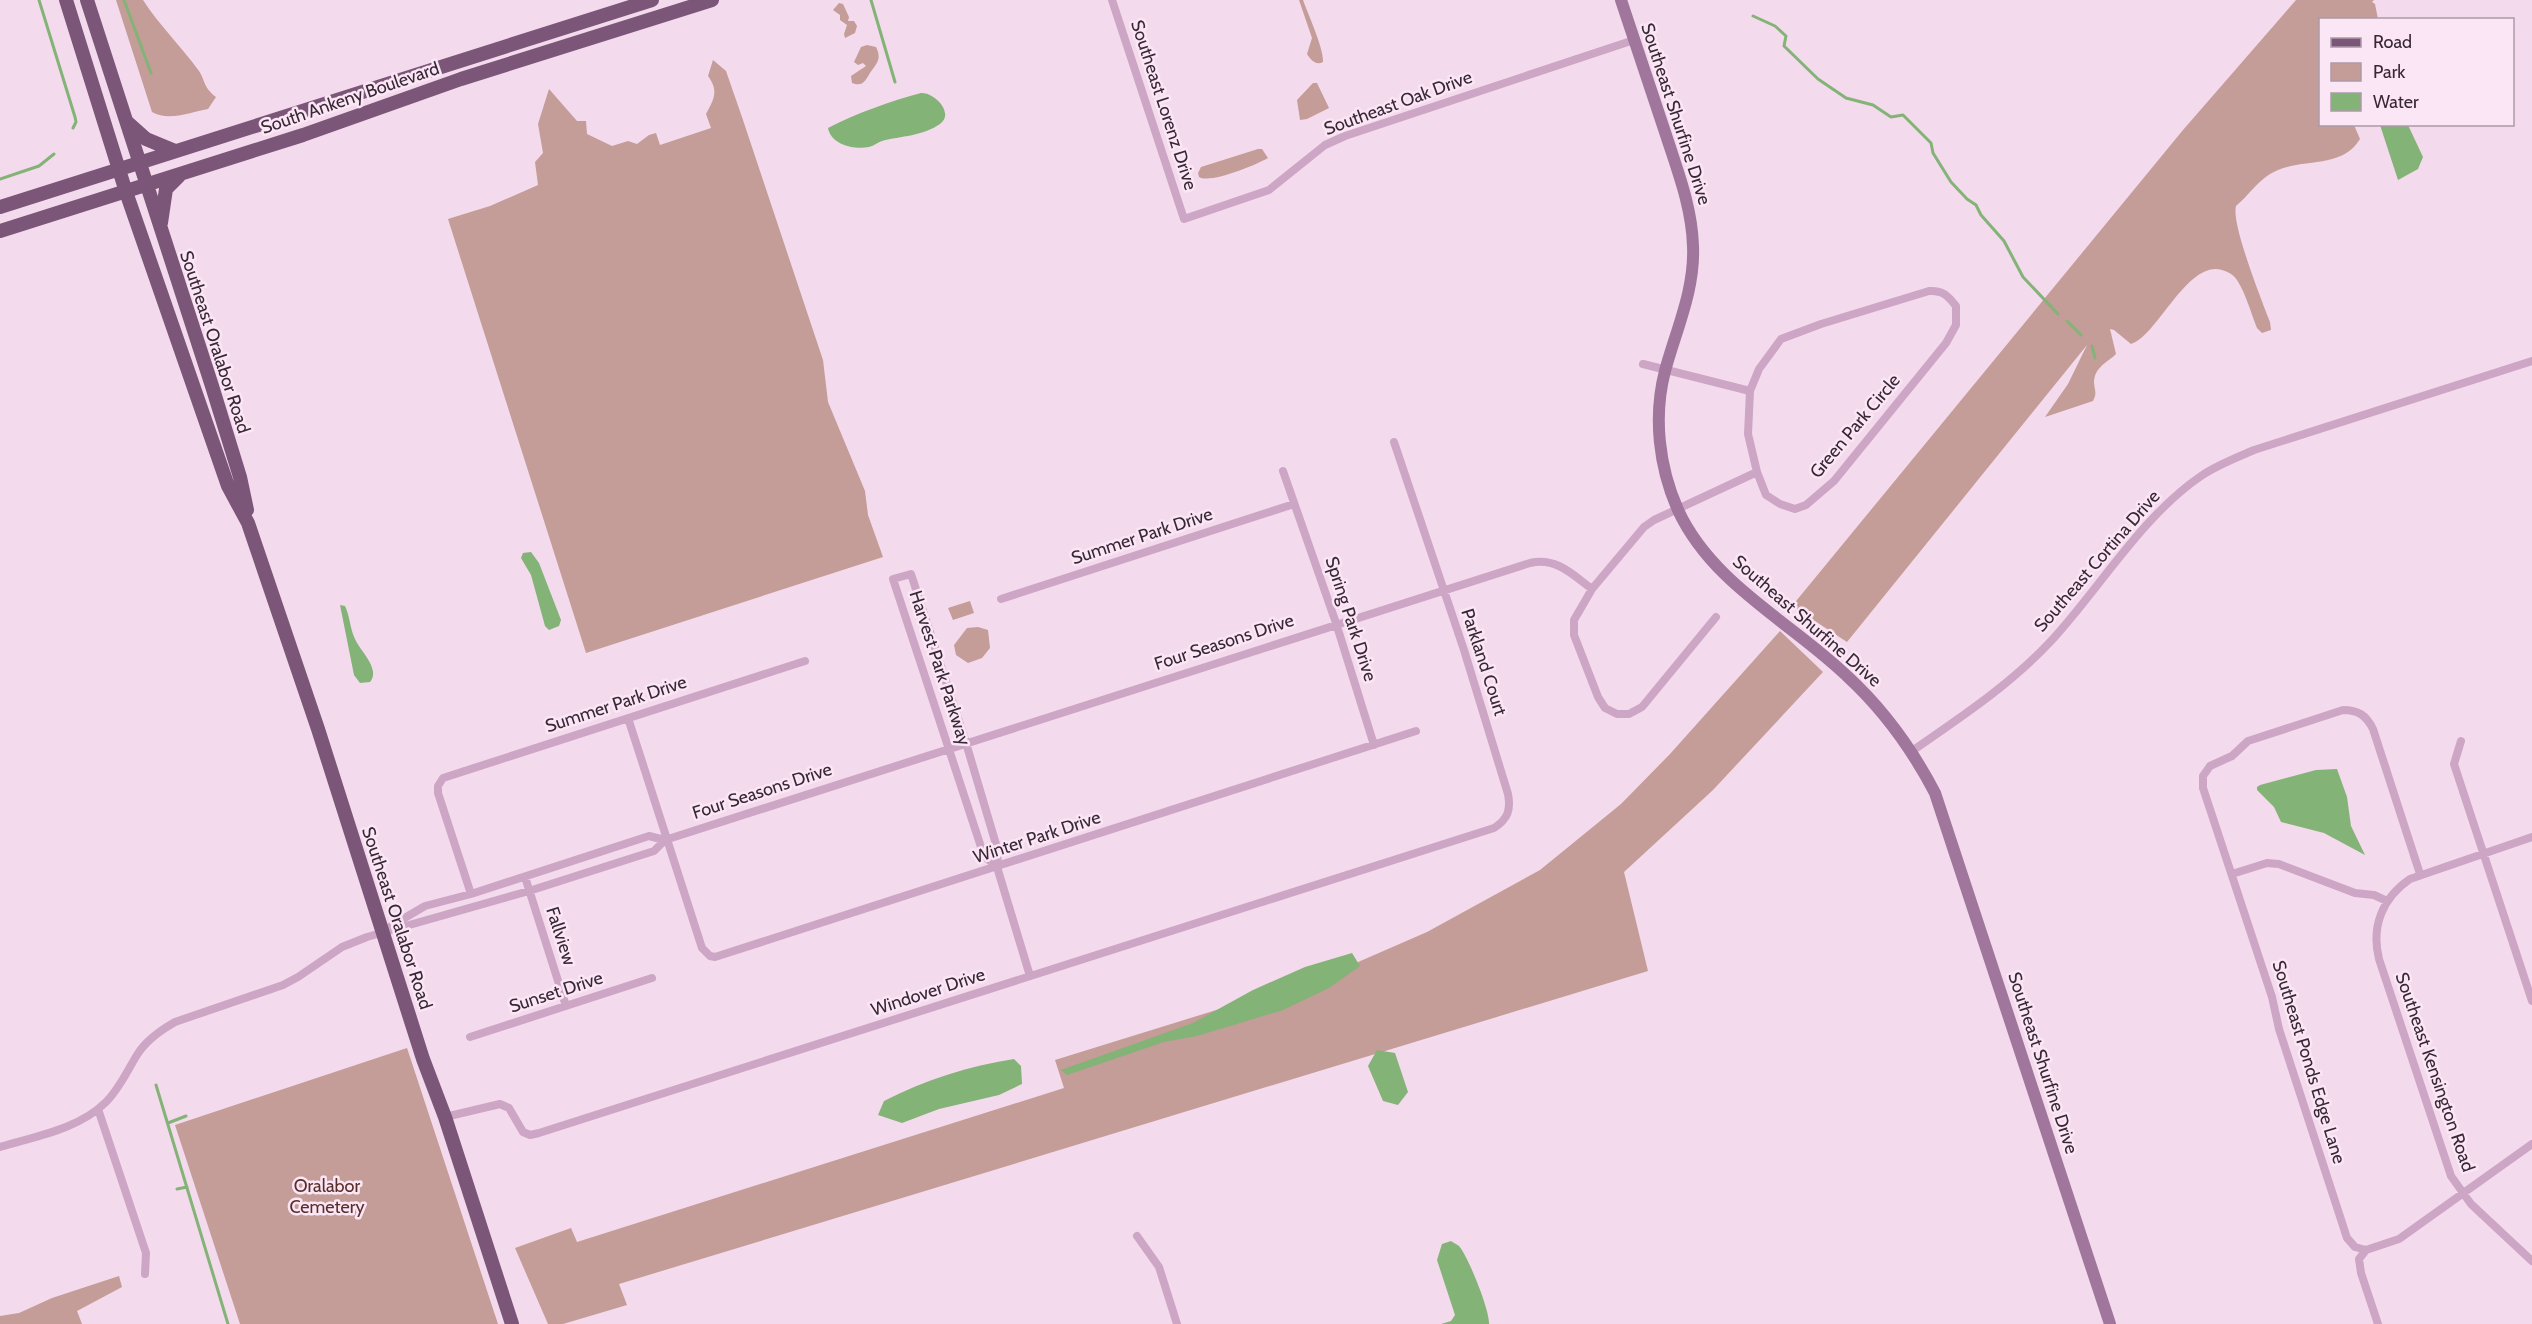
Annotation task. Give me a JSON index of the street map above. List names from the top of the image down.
{
  "streets": {
    "main road": ["South Ankeny Boulevard", "Southeast Oralabor Road"],
    "street": [
      "Southeast Oak Drive",
      "Southeast Lorenz Drive",
      "Southeast Shurfine Drive",
      "Green Park Circle",
      "Summer Park Drive",
      "Southeast Cortina Drive",
      "Spring Park Drive",
      "Four Seasons Drive",
      "Parkland Court",
      "Harvest Park Parkway",
      "Winter Park Drive",
      "Fallview",
      "Sunset Drive",
      "Windover Drive",
      "Southeast Ponds Edge Lane",
      "Southeast Kensington Road"
    ]
  },
  "crossings": [
    ["South Ankeny Boulevard", "Southeast Oralabor Road"],
    ["Southeast Oak Drive", "Southeast Lorenz Drive"],
    ["Southeast Oak Drive", "Southeast Shurfine Drive"],
    ["Southeast Shurfine Drive", "Southeast Cortina Drive"],
    ["Southeast Oralabor Road", "Four Seasons Drive"],
    ["Southeast Oralabor Road", "Windover Drive"],
    ["Summer Park Drive", "Spring Park Drive"],
    ["Summer Park Drive", "Four Seasons Drive"],
    ["Spring Park Drive", "Four Seasons Drive"],
    ["Spring Park Drive", "Winter Park Drive"],
    ["Four Seasons Drive", "Parkland Court"],
    ["Four Seasons Drive", "Harvest Park Parkway"],
    ["Four Seasons Drive", "Winter Park Drive"],
    ["Four Seasons Drive", "Fallview"],
    ["Parkland Court", "Windover Drive"],
    ["Harvest Park Parkway", "Winter Park Drive"],
    ["Harvest Park Parkway", "Windover Drive"],
    ["Fallview", "Sunset Drive"]
  ],
  "parks": ["Oralabor Cemetery"],
  "legend": ["Road", "Park", "Water"]
}
